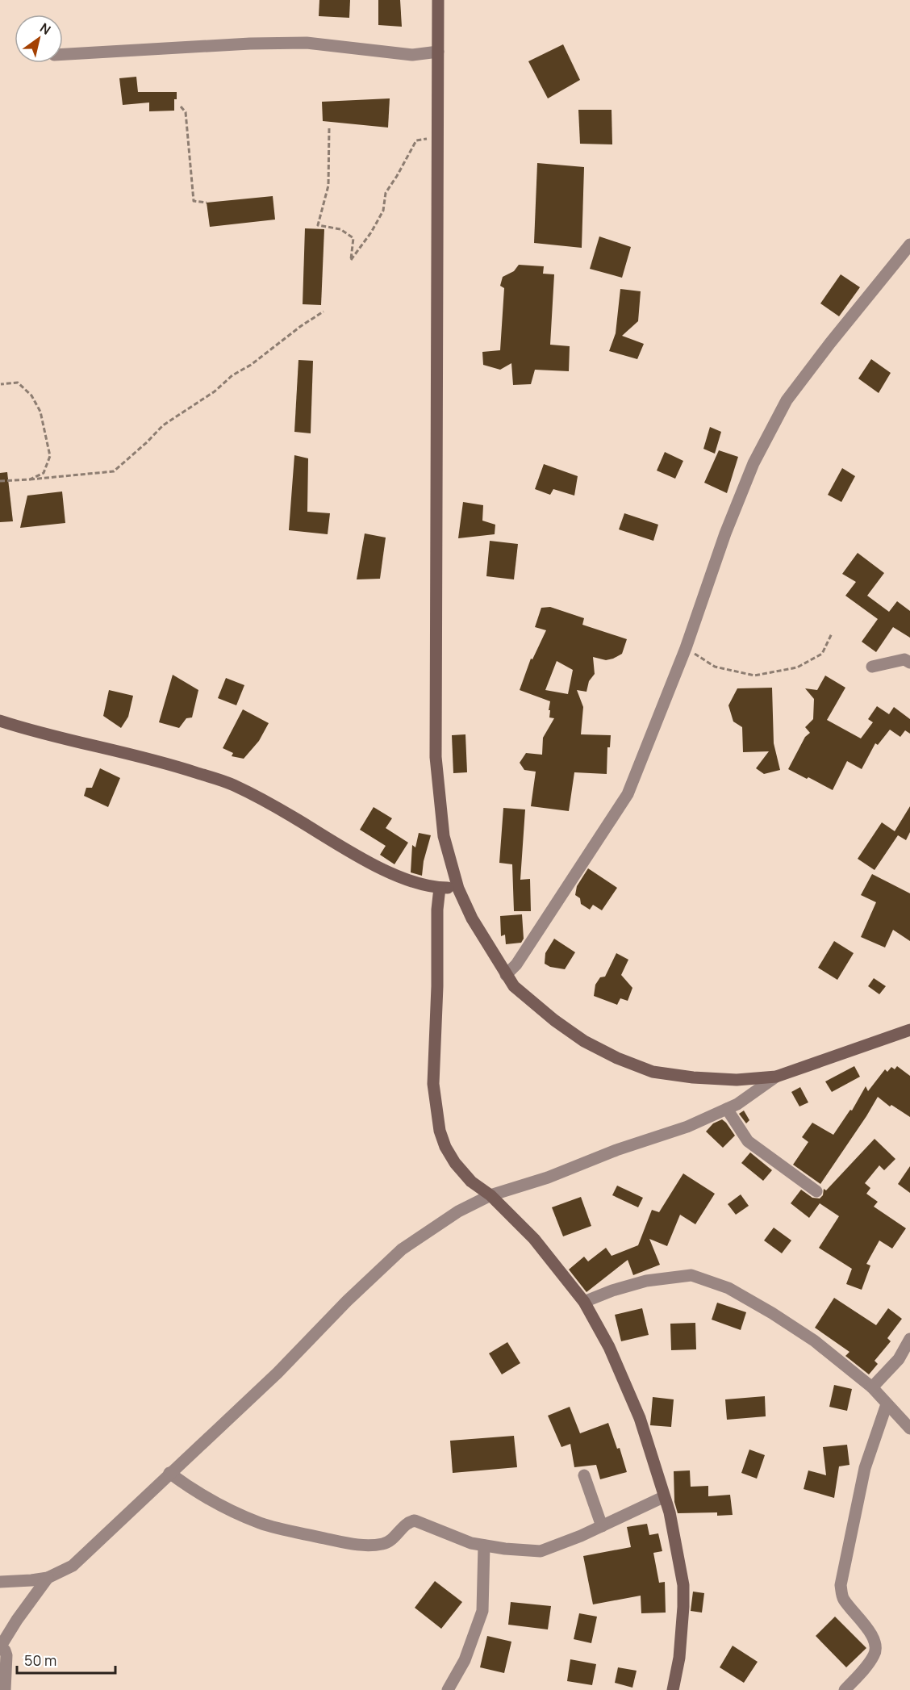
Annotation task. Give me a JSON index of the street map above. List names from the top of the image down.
{
  "scale_bar": "50 m",
  "north": "top right"
}
